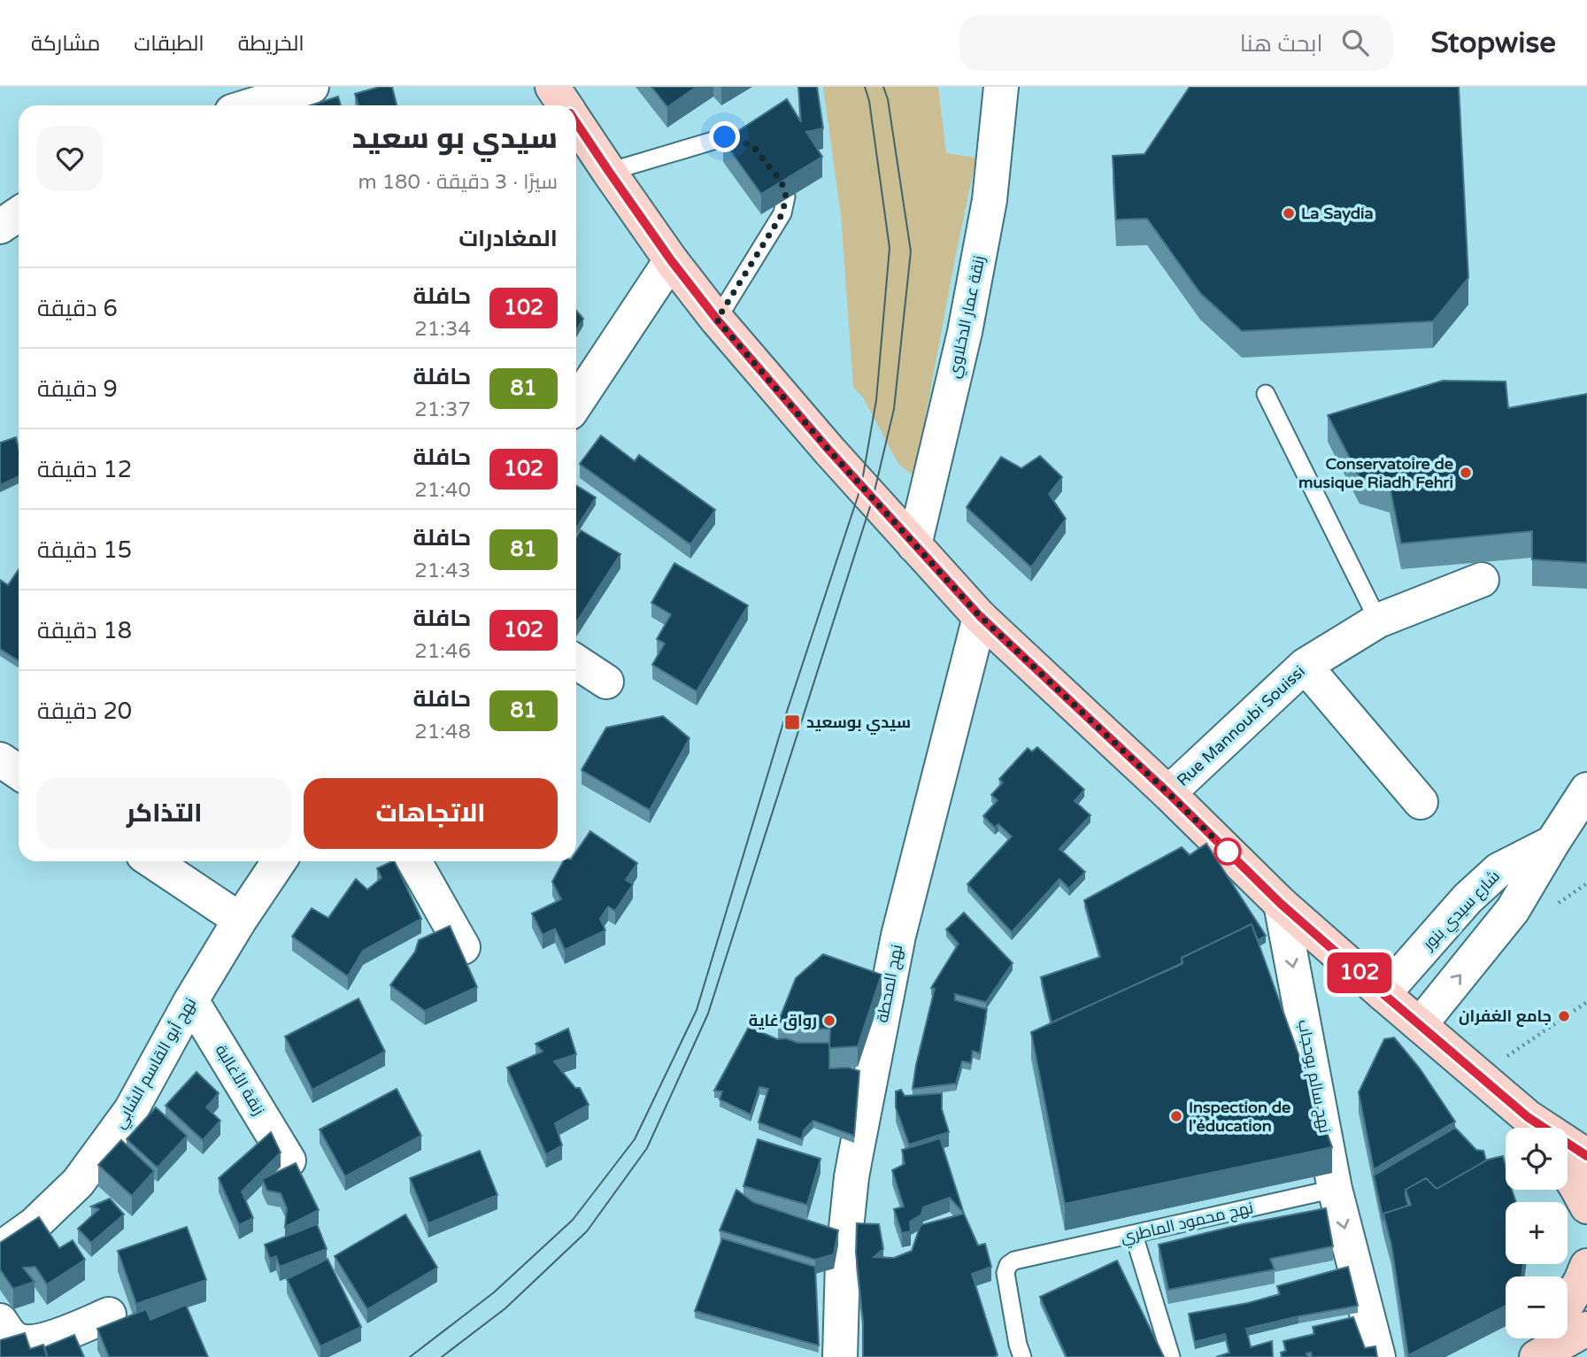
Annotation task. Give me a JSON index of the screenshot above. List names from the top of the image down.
{
  "streets": {
    "street": [
      "زنقة عمار الدخلاوي",
      "Rue Mannoubi Souissi",
      "شارع سيدي بنور",
      "نهج المحطة",
      "نهج أبو القاسم الشابي",
      "نهج سالم بوحجاب",
      "زنقة الأغالبة"
    ],
    "lane": ["نهج محمود الماطري"]
  },
  "crossings": [
    ["نهج أبو القاسم الشابي", "زنقة الأغالبة"],
    ["نهج سالم بوحجاب", "نهج محمود الماطري"]
  ],
  "one_way": ["نهج سالم بوحجاب"],
  "places": {
    "other": [
      "La Saydia",
      "Conservatoire de musique Riadh Fehri",
      "جامع الغفران",
      "رواق غاية",
      "Inspection de l'éducation"
    ],
    "transit": ["سيدي بوسعيد"]
  },
  "lines": ["bus line 102"],
  "page": {
    "header": "Stopwise",
    "search": "ابحث هنا",
    "nav": ["الخريطة", "الطبقات", "مشاركة"],
    "on_map": "102",
    "heading": [
      ["سيدي بو سعيد", "سيرًا · 3 دقيقة · 180 m"],
      "المغادرات"
    ],
    "list": [
      {
        "mark": "102",
        "name": "حافلة",
        "note": "21:34",
        "value": "6 دقيقة"
      },
      {
        "mark": "81",
        "name": "حافلة",
        "note": "21:37",
        "value": "9 دقيقة"
      },
      {
        "mark": "102",
        "name": "حافلة",
        "note": "21:40",
        "value": "12 دقيقة"
      },
      {
        "mark": "81",
        "name": "حافلة",
        "note": "21:43",
        "value": "15 دقيقة"
      },
      {
        "mark": "102",
        "name": "حافلة",
        "note": "21:46",
        "value": "18 دقيقة"
      },
      {
        "mark": "81",
        "name": "حافلة",
        "note": "21:48",
        "value": "20 دقيقة"
      }
    ],
    "buttons": ["الاتجاهات", "التذاكر"],
    "map_buttons": ["+", "−"]
  }
}
